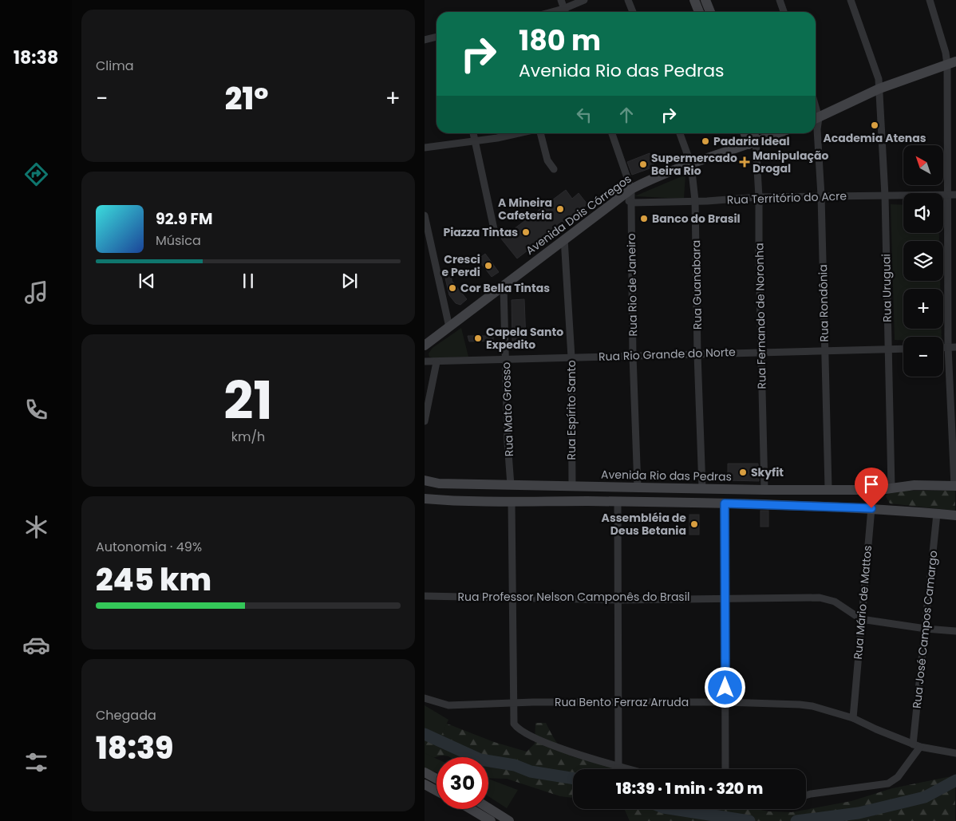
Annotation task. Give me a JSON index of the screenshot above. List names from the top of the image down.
{
  "streets": {
    "main road": ["Avenida Dois Córregos", "Avenida Rio das Pedras"],
    "street": [
      "Rua Território do Acre",
      "Rua Rio de Janeiro",
      "Rua Guanabara",
      "Rua Uruguai",
      "Rua Rondônia",
      "Rua Fernando de Noronha",
      "Rua Rio Grande do Norte",
      "Rua Mato Grosso",
      "Rua Espírito Santo",
      "Rua Professor Nelson Camponês do Brasil",
      "Rua Mário de Mattos",
      "Rua José Campos Camargo",
      "Rua Bento Ferraz Arruda"
    ]
  },
  "crossings": [
    ["Rua Território do Acre", "Rua Rio de Janeiro"],
    ["Rua Território do Acre", "Rua Guanabara"],
    ["Rua Território do Acre", "Rua Uruguai"],
    ["Rua Território do Acre", "Rua Rondônia"],
    ["Rua Território do Acre", "Rua Fernando de Noronha"],
    ["Avenida Dois Córregos", "Rua Guanabara"],
    ["Avenida Dois Córregos", "Rua Fernando de Noronha"],
    ["Avenida Dois Córregos", "Rua Mato Grosso"],
    ["Avenida Dois Córregos", "Rua Espírito Santo"],
    ["Rua Rio de Janeiro", "Rua Rio Grande do Norte"],
    ["Rua Rio de Janeiro", "Avenida Rio das Pedras"],
    ["Rua Guanabara", "Rua Rio Grande do Norte"],
    ["Rua Guanabara", "Avenida Rio das Pedras"],
    ["Rua Uruguai", "Rua Rio Grande do Norte"],
    ["Rua Uruguai", "Avenida Rio das Pedras"],
    ["Rua Rondônia", "Rua Rio Grande do Norte"],
    ["Rua Rondônia", "Avenida Rio das Pedras"],
    ["Rua Fernando de Noronha", "Rua Rio Grande do Norte"],
    ["Rua Fernando de Noronha", "Avenida Rio das Pedras"],
    ["Rua Rio Grande do Norte", "Rua Mato Grosso"],
    ["Rua Rio Grande do Norte", "Rua Espírito Santo"],
    ["Rua Mato Grosso", "Avenida Rio das Pedras"],
    ["Rua Espírito Santo", "Avenida Rio das Pedras"],
    ["Avenida Rio das Pedras", "Rua Mário de Mattos"],
    ["Rua Professor Nelson Camponês do Brasil", "Rua Mário de Mattos"],
    ["Rua Professor Nelson Camponês do Brasil", "Rua José Campos Camargo"],
    ["Rua Mário de Mattos", "Rua Bento Ferraz Arruda"],
    ["Rua José Campos Camargo", "Rua Bento Ferraz Arruda"]
  ],
  "places": {
    "other": [
      "Academia Atenas",
      "Padaria Ideal",
      "Supermercado Beira Rio",
      "A Mineira Cafeteria",
      "Banco do Brasil",
      "Piazza Tintas",
      "Cresci e Perdi",
      "Cor Bella Tintas",
      "Capela Santo Expedito",
      "Skyfit",
      "Assembléia de Deus Betania"
    ],
    "health": ["Manipulação Drogal"]
  },
  "north": "top left",
  "page": {
    "tabs": "18:38",
    "tile": [
      "Clima",
      ["21", "km/h"],
      ["Autonomia · 49%", "245 km"],
      ["Chegada", "18:39"]
    ],
    "turn": ["180 m", "Avenida Rio das Pedras"],
    "heat": ["−", "21°", "+"],
    "map_buttons": ["+", "−"],
    "song": ["92.9 FM", "Música"],
    "limit": "30",
    "trip": "18:39 · 1 min · 320 m"
  }
}
